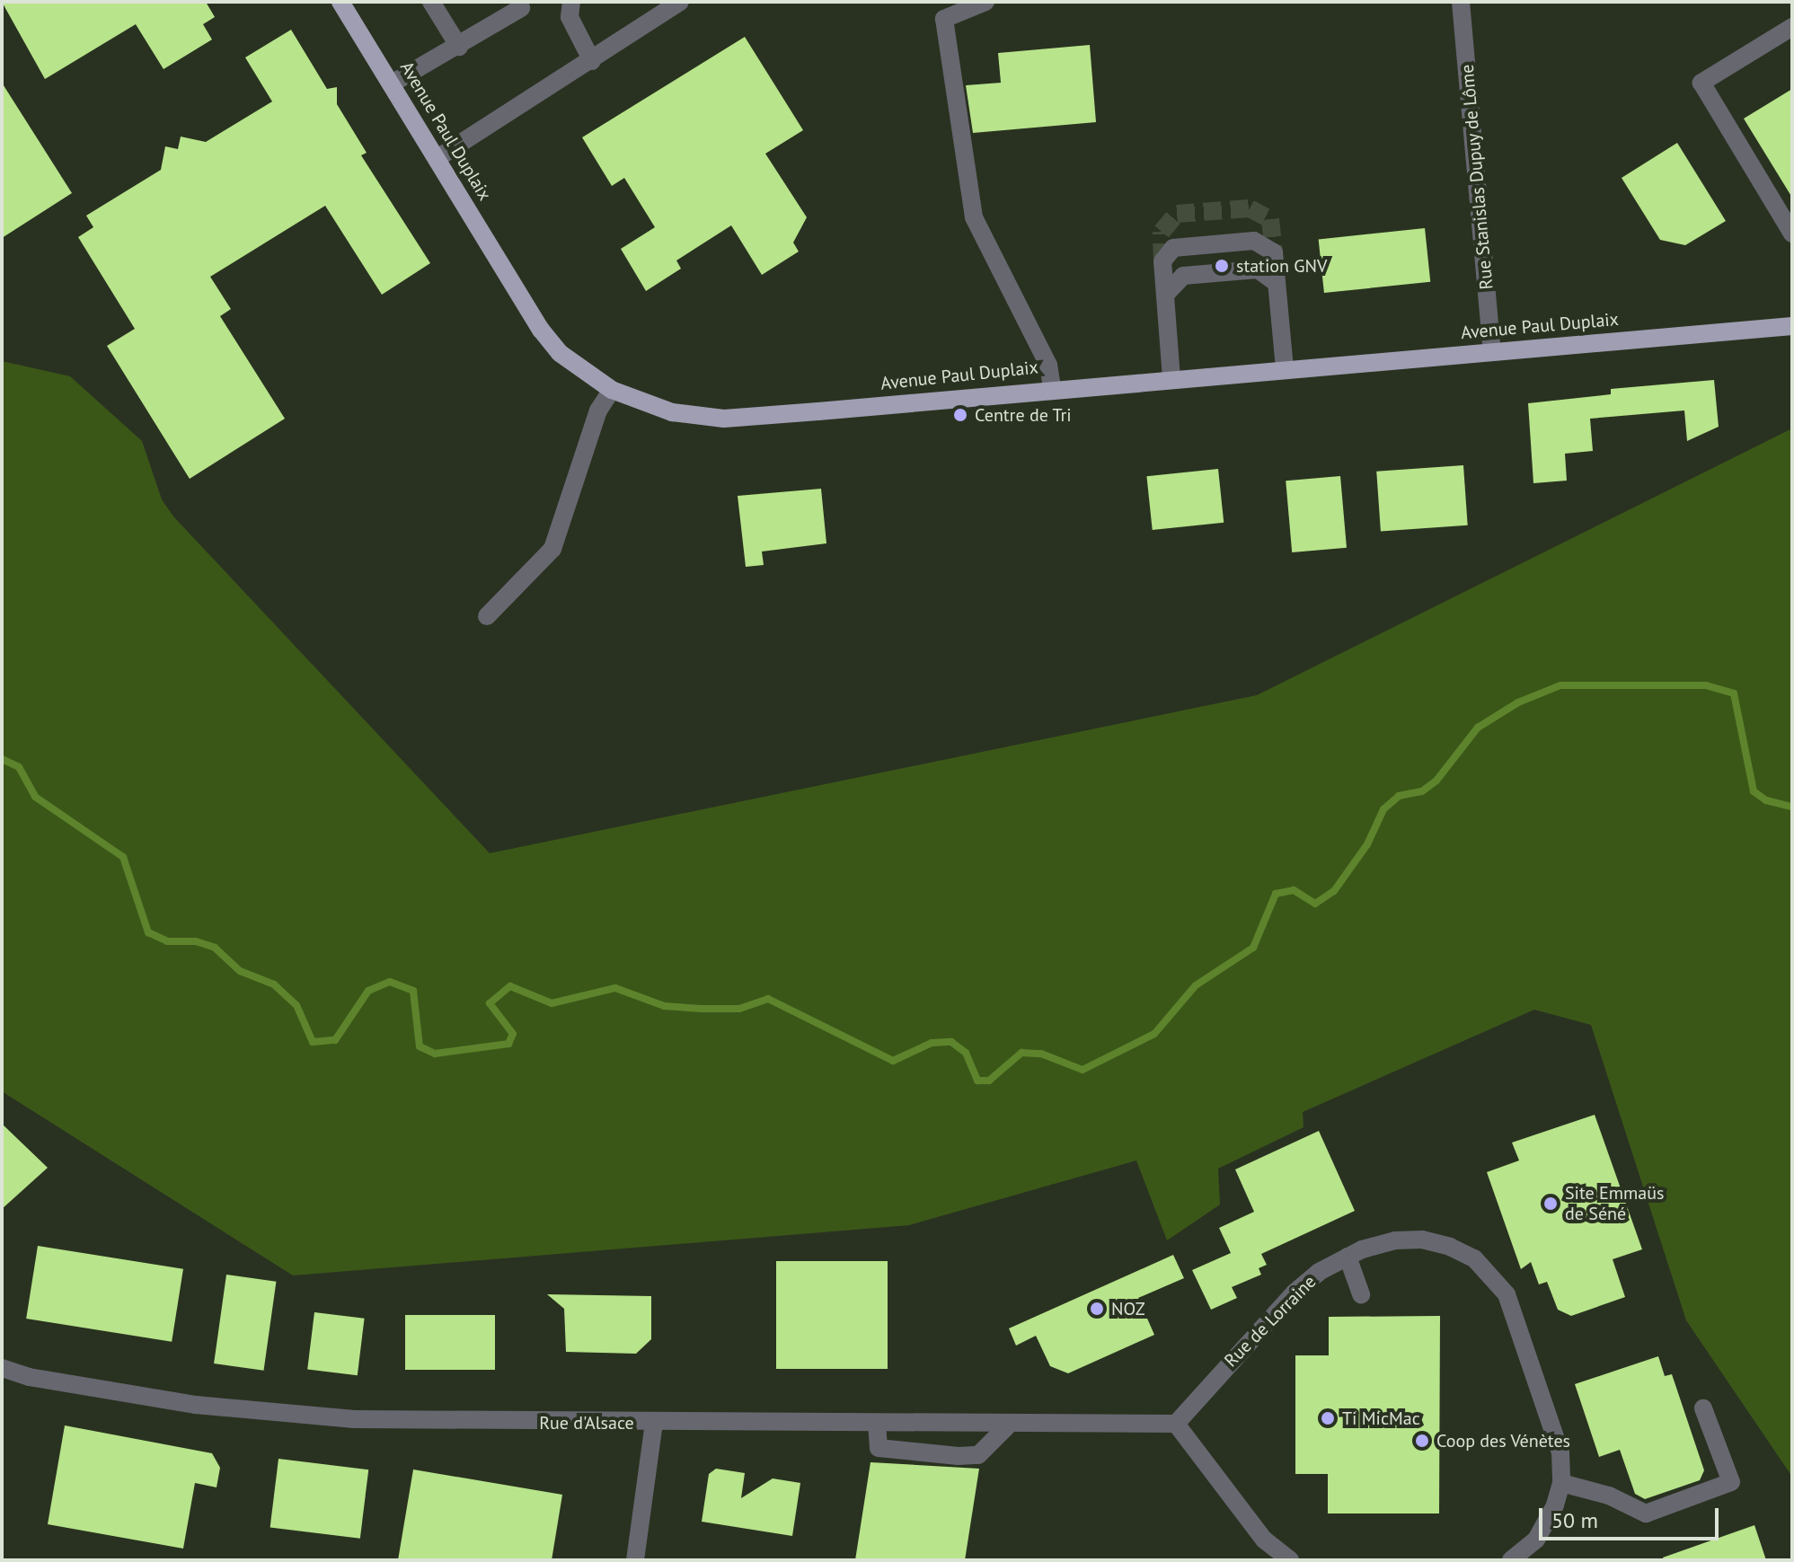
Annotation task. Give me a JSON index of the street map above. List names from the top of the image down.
{
  "streets": {
    "main road": ["Avenue Paul Duplaix"],
    "street": ["Rue Stanislas Dupuy de Lôme", "Rue de Lorraine", "Rue d'Alsace"]
  },
  "crossings": [
    ["Avenue Paul Duplaix", "Rue Stanislas Dupuy de Lôme"],
    ["Rue de Lorraine", "Rue d'Alsace"]
  ],
  "places": [
    "station GNV",
    "Centre de Tri",
    "Site Emmaüs de Séné",
    "NOZ",
    "Ti MicMac",
    "Coop des Vénètes"
  ],
  "scale_bar": "50 m"
}
